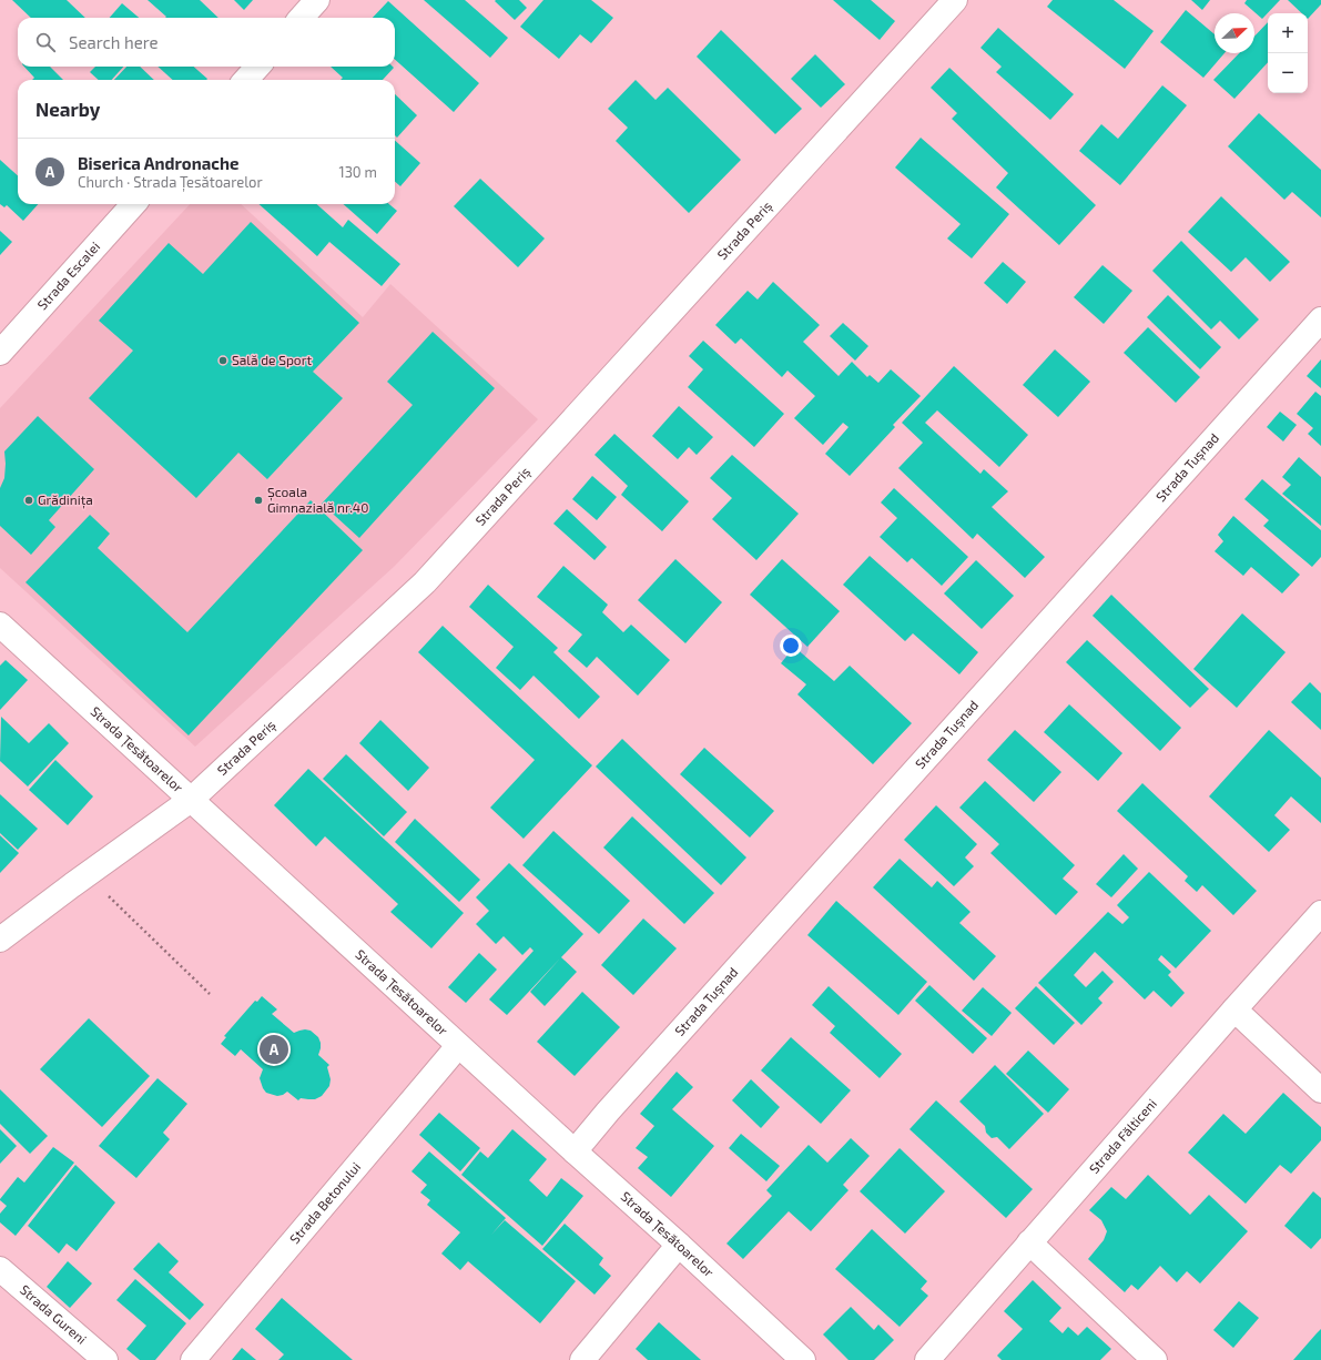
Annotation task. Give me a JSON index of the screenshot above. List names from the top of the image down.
{
  "streets": {
    "street": [
      "Strada Periș",
      "Strada Escalei",
      "Strada Tușnad",
      "Strada Țesătoarelor",
      "Strada Fălticeni",
      "Strada Betonului",
      "Strada Gureni"
    ]
  },
  "crossings": [
    ["Strada Periș", "Strada Țesătoarelor"],
    ["Strada Tușnad", "Strada Țesătoarelor"],
    ["Strada Țesătoarelor", "Strada Betonului"]
  ],
  "places": ["Sală de Sport", "Grădinița", "Școala Gimnazială nr.40"],
  "north": "top right",
  "page": {
    "map_buttons": ["+", "−"],
    "search": "Search here",
    "heading": "Nearby",
    "list": [
      {
        "mark": "A",
        "name": "Biserica Andronache",
        "note": "Church · Strada Țesătoarelor",
        "value": "130 m"
      }
    ],
    "pins": "A"
  }
}
